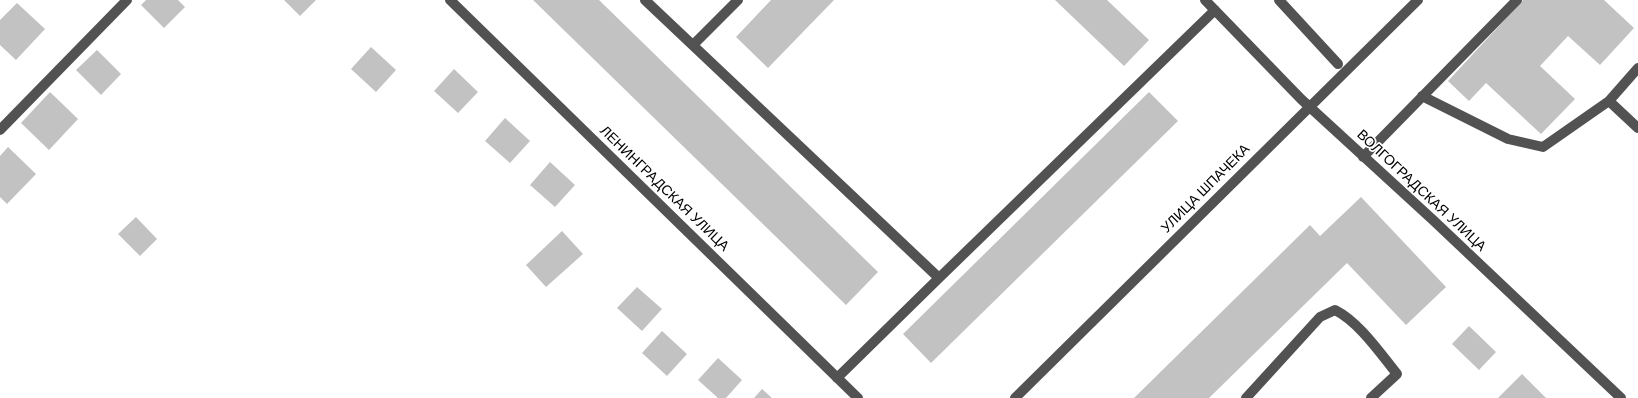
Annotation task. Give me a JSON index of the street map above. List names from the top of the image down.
{
  "streets": {
    "street": ["ЛЕНИНГРАДСКАЯ УЛИЦА", "УЛИЦА ШПАЧЕКА", "ВОЛГОГРАДСКАЯ УЛИЦА"]
  },
  "crossings": [
    ["УЛИЦА ШПАЧЕКА", "ВОЛГОГРАДСКАЯ УЛИЦА"]
  ]
}
